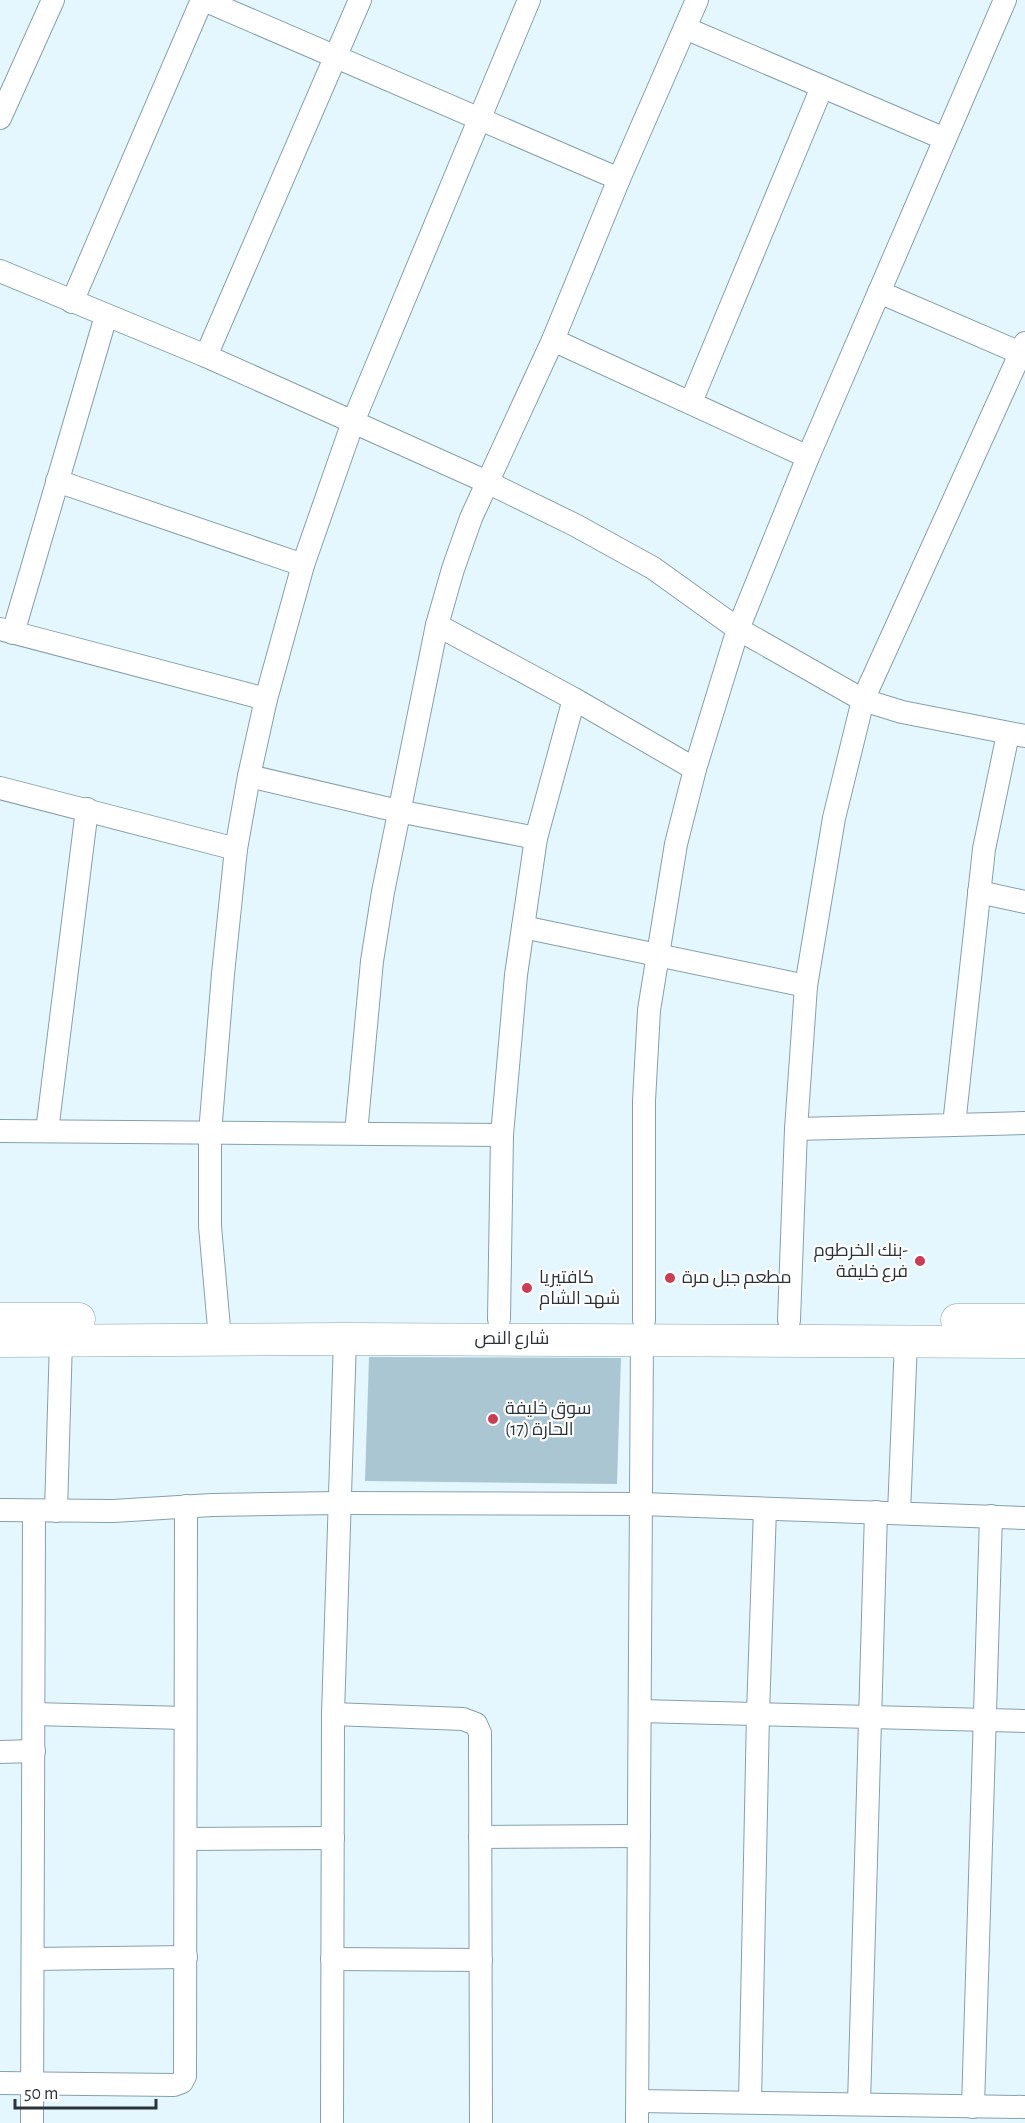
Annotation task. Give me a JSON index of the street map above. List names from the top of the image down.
{
  "streets": {
    "main road": ["شارع النص"]
  },
  "places": [
    "بنك الخرطوم- فرع خليفة",
    "مطعم جبل مرة",
    "كافتيريا شهد الشام",
    "سوق خليفة الحارة (17)"
  ],
  "scale_bar": "50 m"
}
